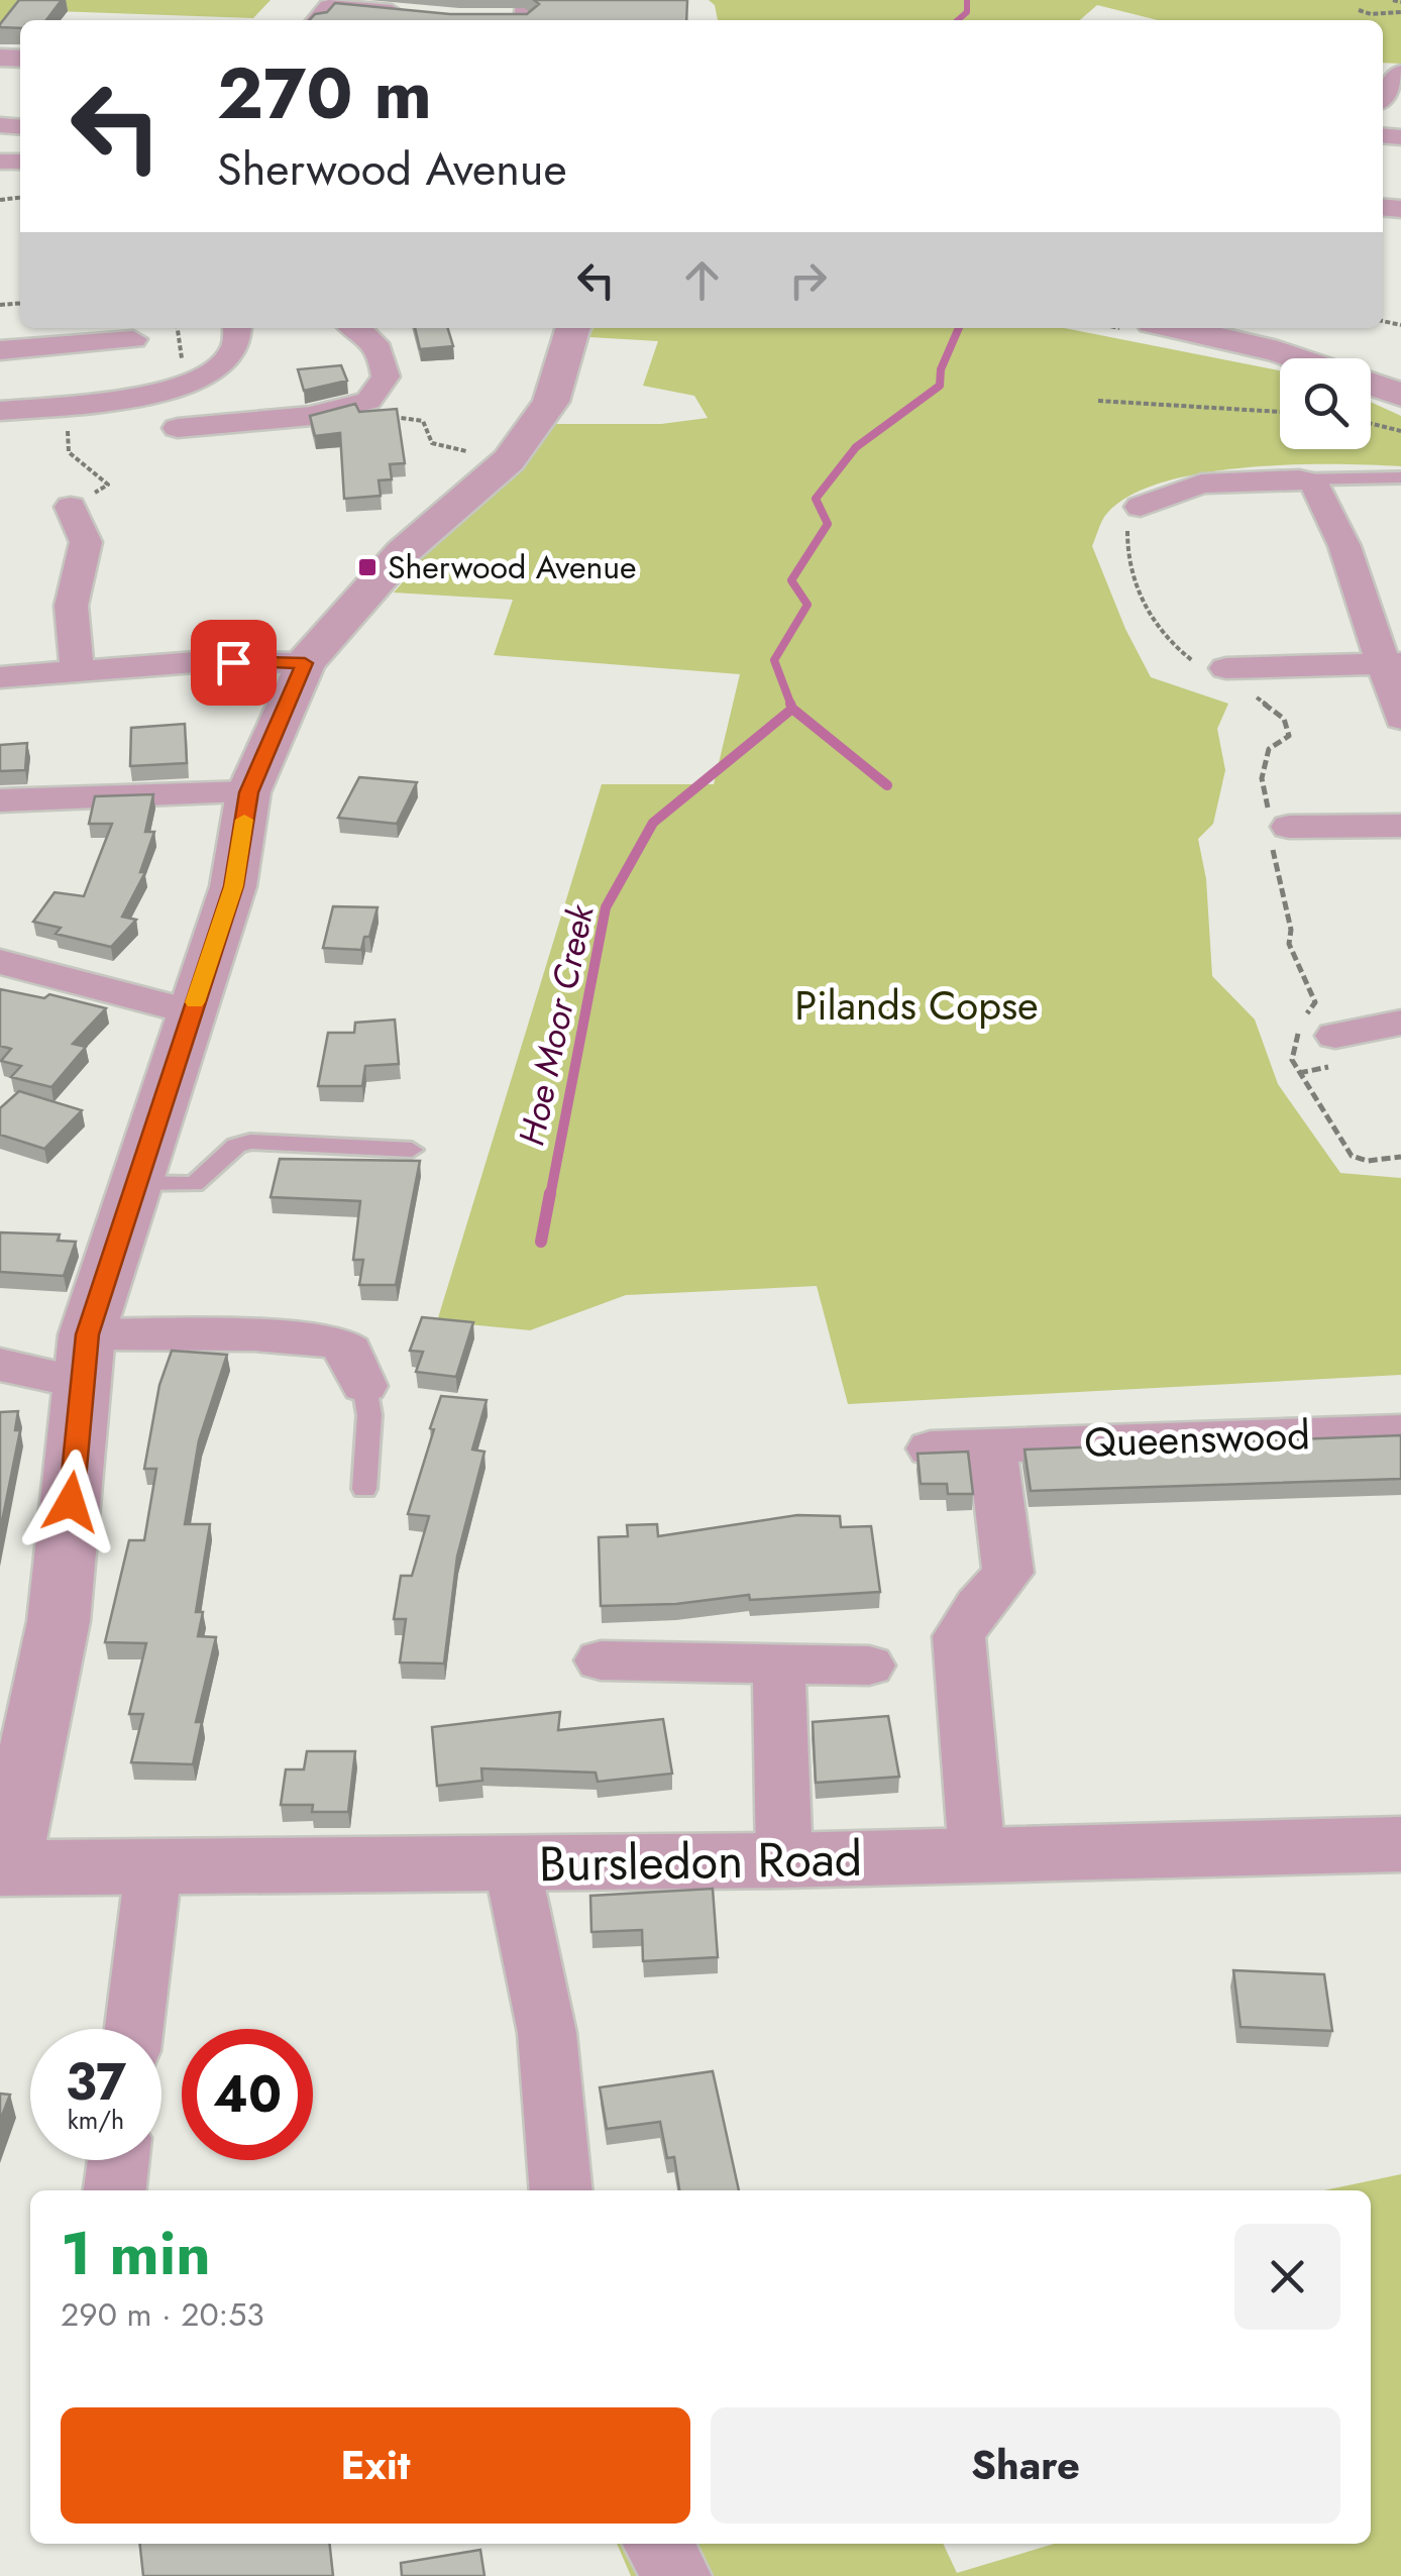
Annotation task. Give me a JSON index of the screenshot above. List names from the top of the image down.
{
  "streets": {
    "street": ["Queenswood", "Bursledon Road"]
  },
  "water": ["Hoe Moor Creek"],
  "parks": ["Pilands Copse"],
  "places": {
    "transit": ["Sherwood Avenue"]
  },
  "page": {
    "turn": ["270 m", "Sherwood Avenue"],
    "speed": "37 km/h",
    "limit": "40",
    "heading": ["1 min", "290 m · 20:53"],
    "buttons": ["Exit", "Share"]
  }
}
